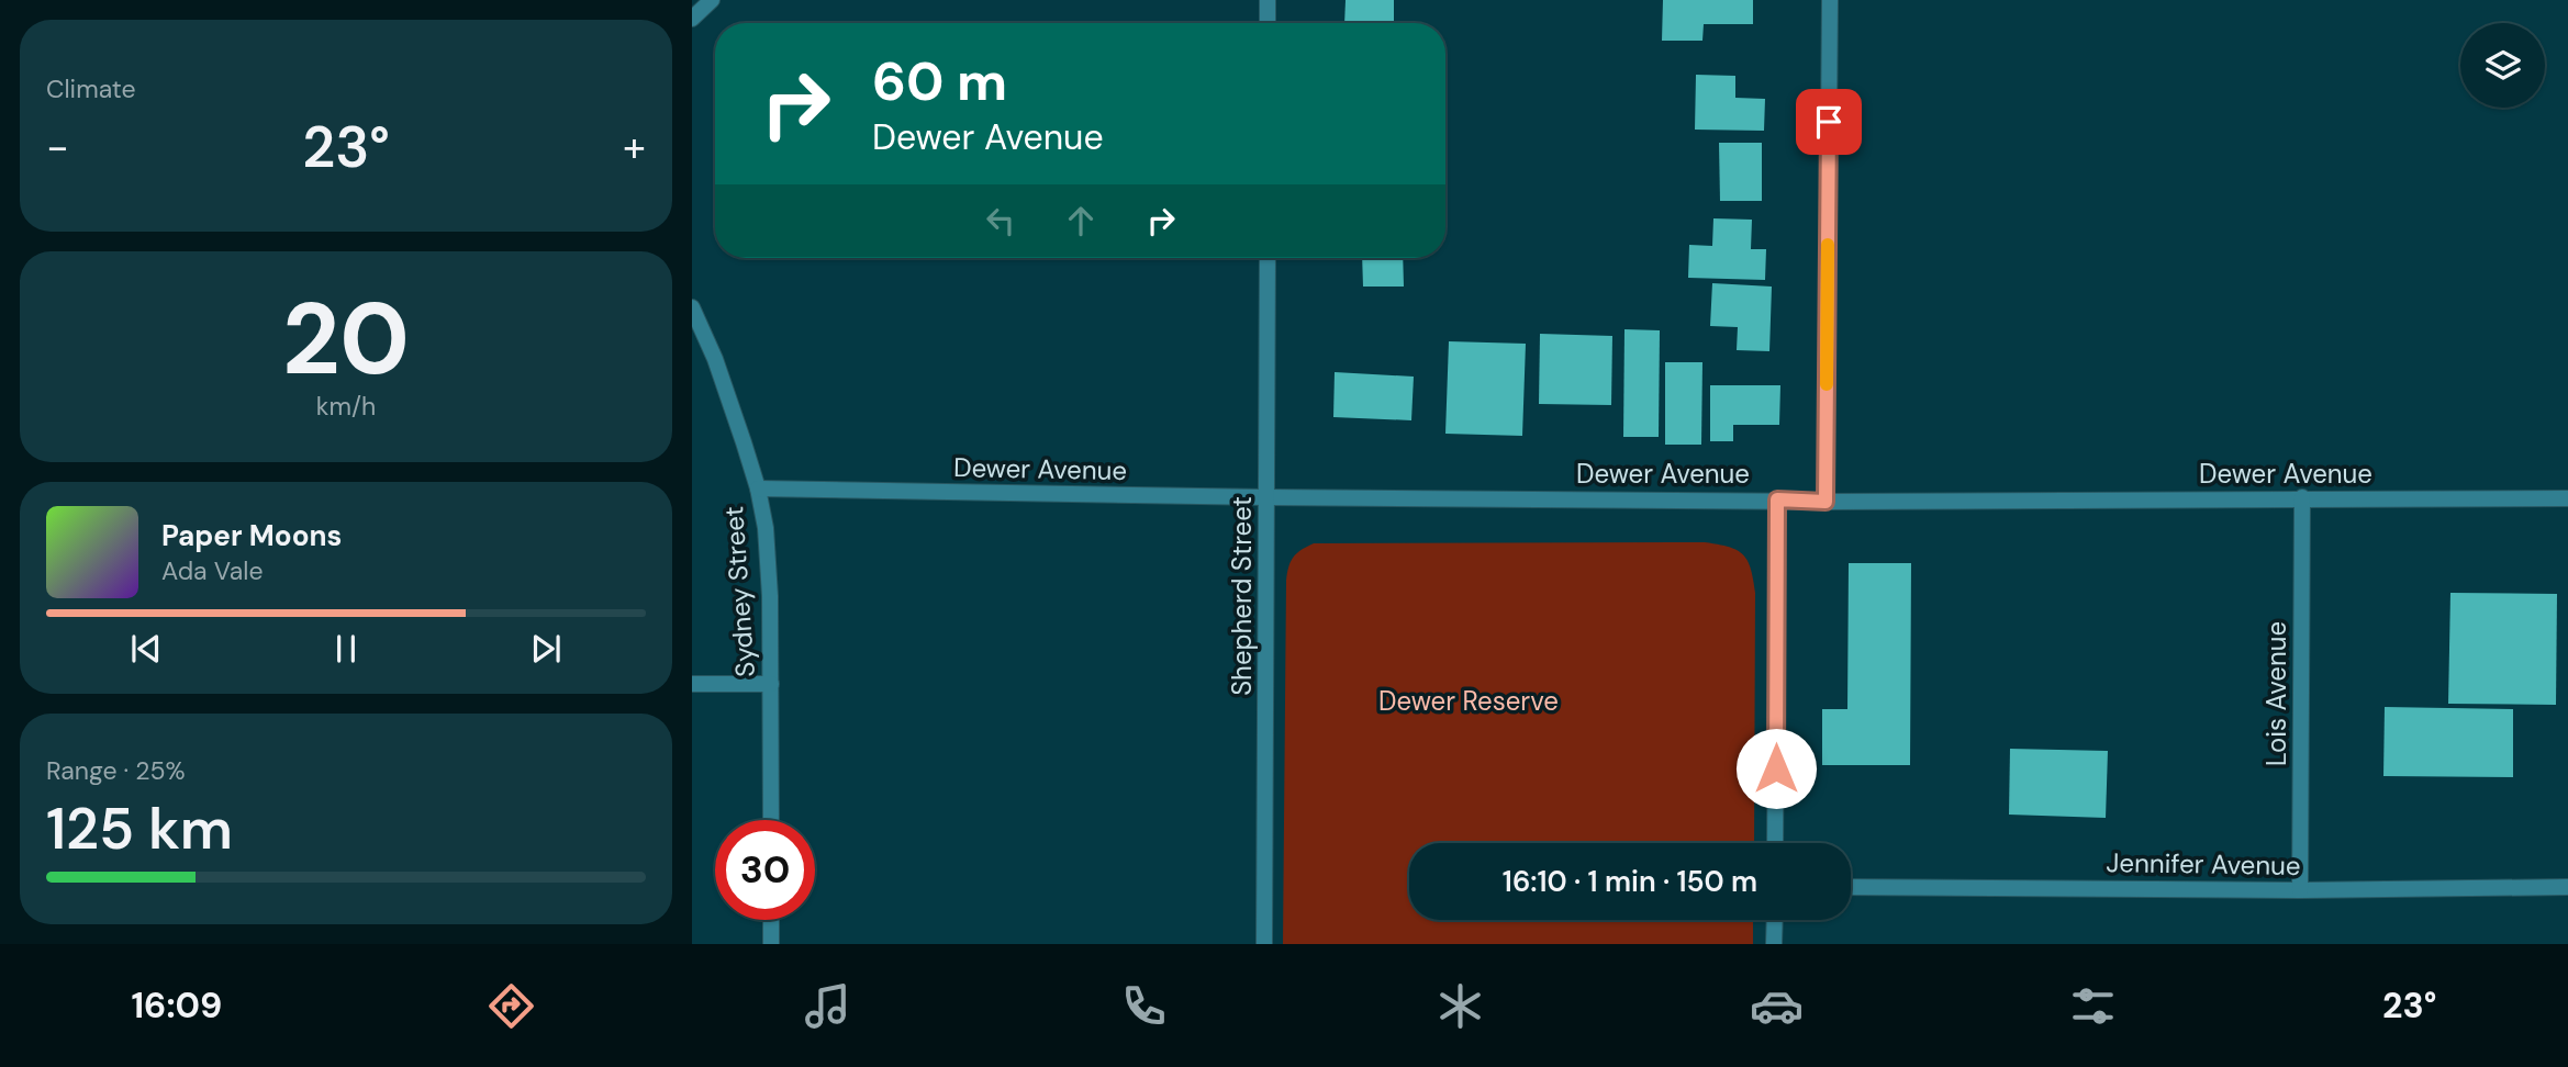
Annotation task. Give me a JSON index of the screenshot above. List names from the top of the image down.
{
  "streets": {
    "street": [
      "Dewer Avenue",
      "Sydney Street",
      "Shepherd Street",
      "Lois Avenue",
      "Jennifer Avenue"
    ]
  },
  "crossings": [
    ["Dewer Avenue", "Sydney Street"],
    ["Dewer Avenue", "Shepherd Street"],
    ["Dewer Avenue", "Lois Avenue"],
    ["Lois Avenue", "Jennifer Avenue"]
  ],
  "parks": ["Dewer Reserve"],
  "page": {
    "tile": [
      "Climate",
      ["20", "km/h"],
      ["Range · 25%", "125 km"]
    ],
    "turn": ["60 m", "Dewer Avenue"],
    "heat": ["−", "23°", "+"],
    "song": ["Paper Moons", "Ada Vale"],
    "limit": "30",
    "trip": "16:10 · 1 min · 150 m",
    "tabs": ["16:09", "23°"]
  }
}
